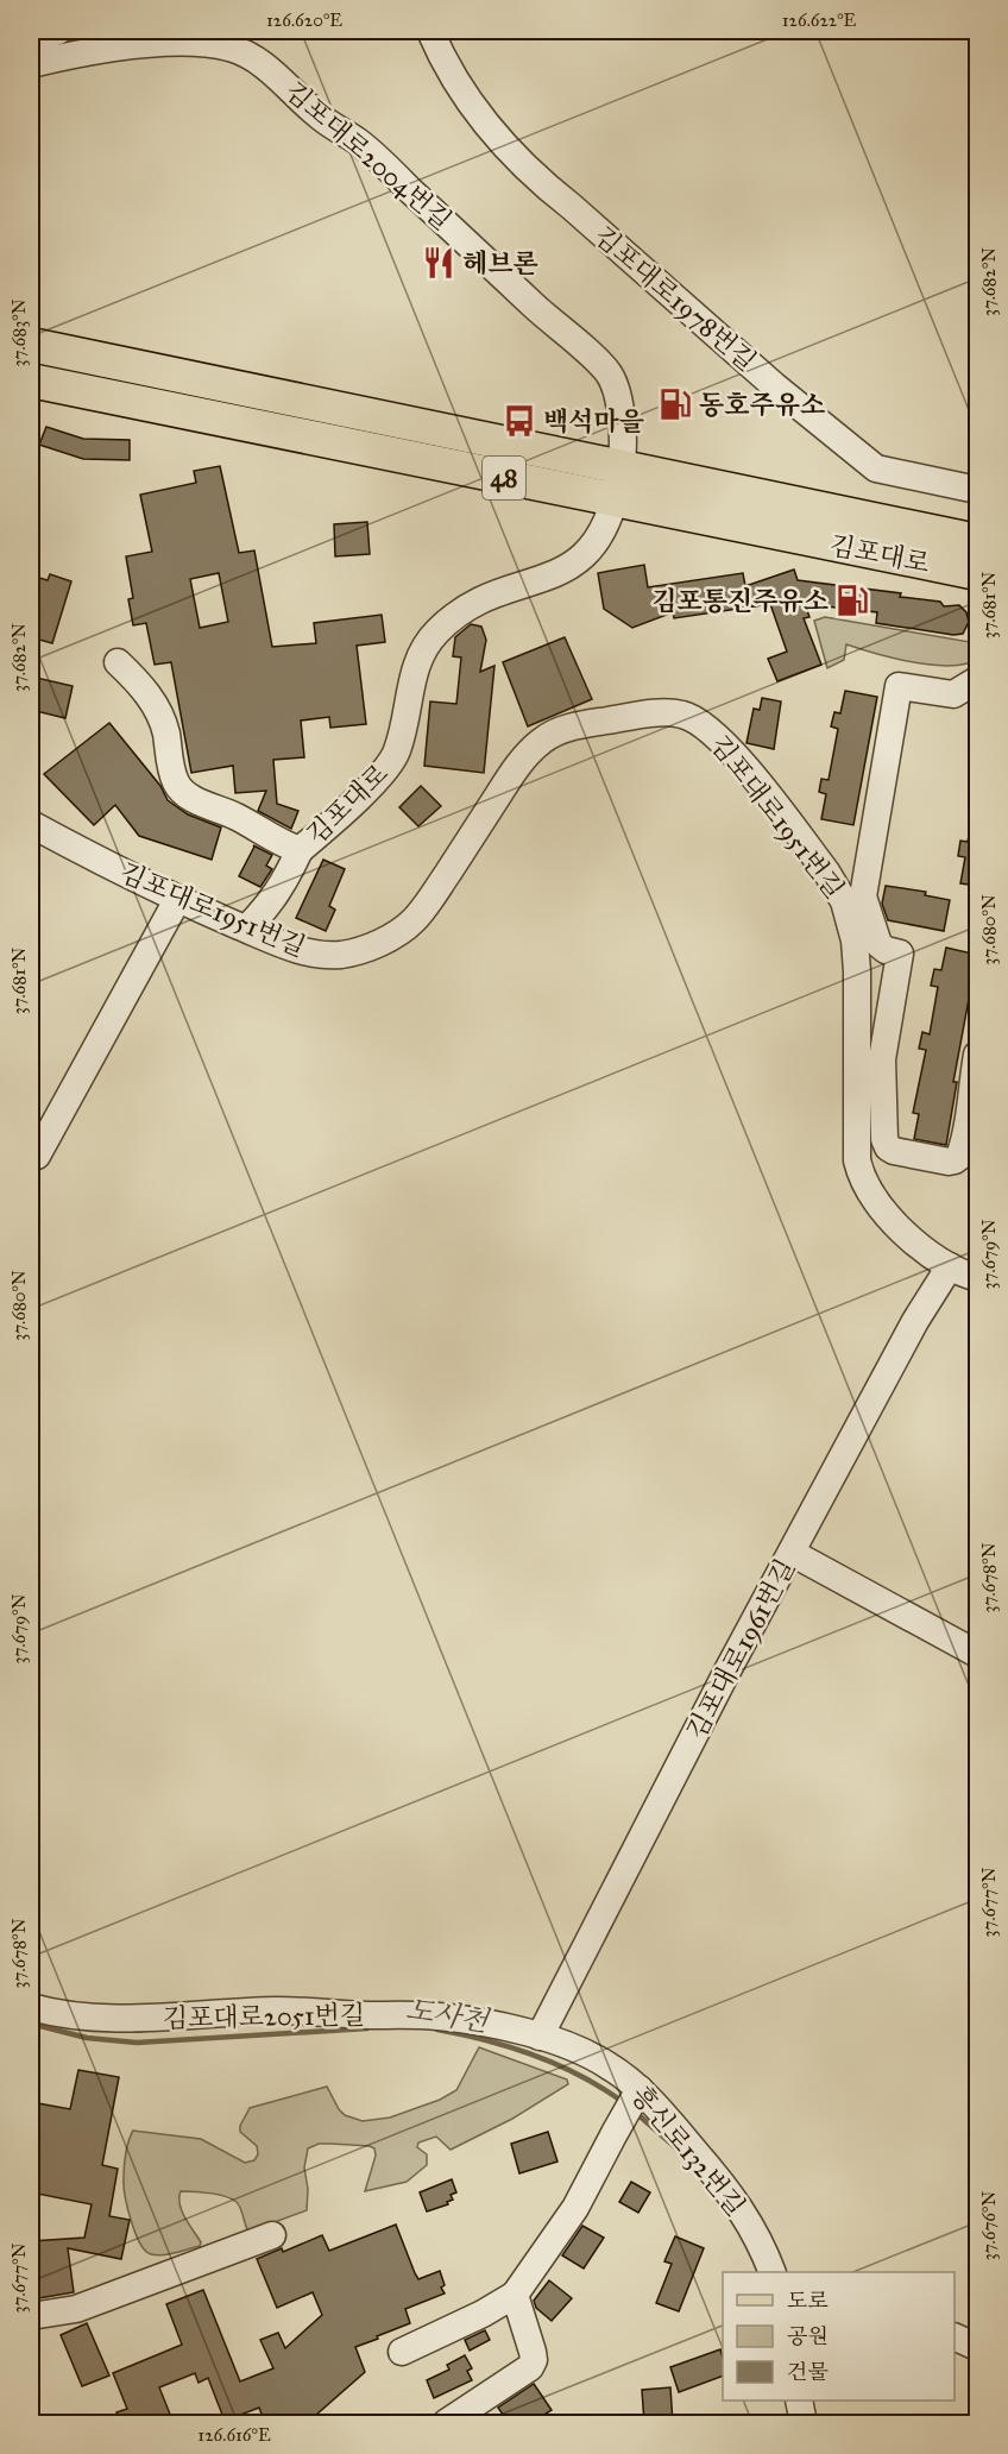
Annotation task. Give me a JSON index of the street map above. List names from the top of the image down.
{
  "streets": {
    "main road": ["48", "김포대로"],
    "lane": [
      "김포대로2004번길",
      "김포대로1978번길",
      "김포대로1951번길",
      "김포대로1961번길",
      "김포대로2051번길",
      "흥신로132번길"
    ]
  },
  "crossings": [
    ["김포대로2004번길", "김포대로"],
    ["김포대로1951번길", "김포대로1961번길"],
    ["김포대로1961번길", "김포대로2051번길"],
    ["김포대로1961번길", "흥신로132번길"],
    ["김포대로2051번길", "흥신로132번길"]
  ],
  "water": ["도사천"],
  "places": {
    "restaurant": ["헤브론"],
    "fuel station": ["동호주유소", "김포통진주유소"],
    "bus stop": ["백석마을"]
  },
  "legend": ["도로", "공원", "건물"],
  "coordinates": [
    "126.620°E",
    "126.622°E",
    "37.682°N",
    "37.683°N",
    "37.681°N",
    "37.680°N",
    "37.679°N",
    "37.678°N",
    "37.677°N",
    "37.676°N",
    "126.616°E"
  ]
}
